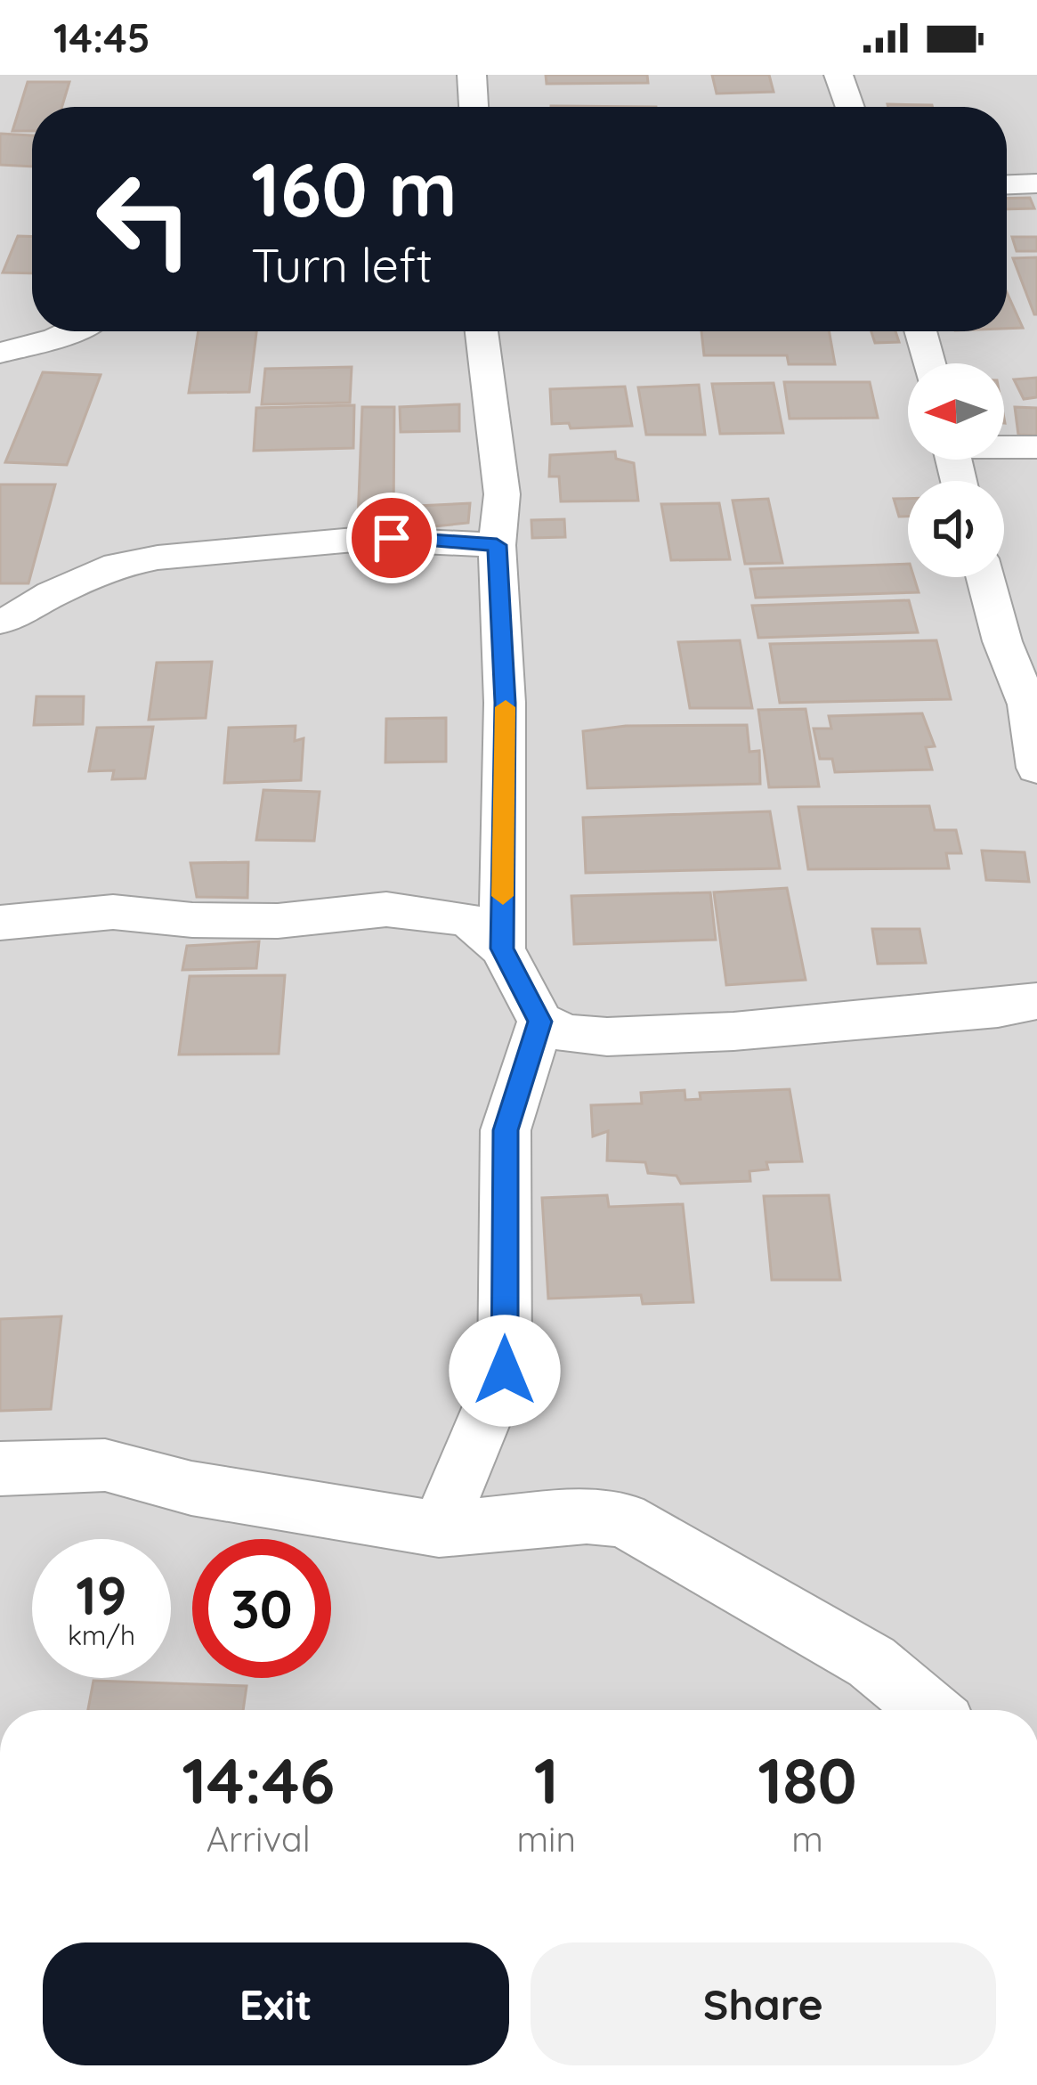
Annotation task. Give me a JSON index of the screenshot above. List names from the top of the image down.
{
  "north": "left",
  "page": {
    "status": "14:45",
    "turn": ["160 m", "Turn left"],
    "speed": "19 km/h",
    "limit": "30",
    "eta": [
      "14:46",
      "Arrival",
      "1",
      "min",
      "180",
      "m"
    ],
    "buttons": ["Exit", "Share"]
  }
}
